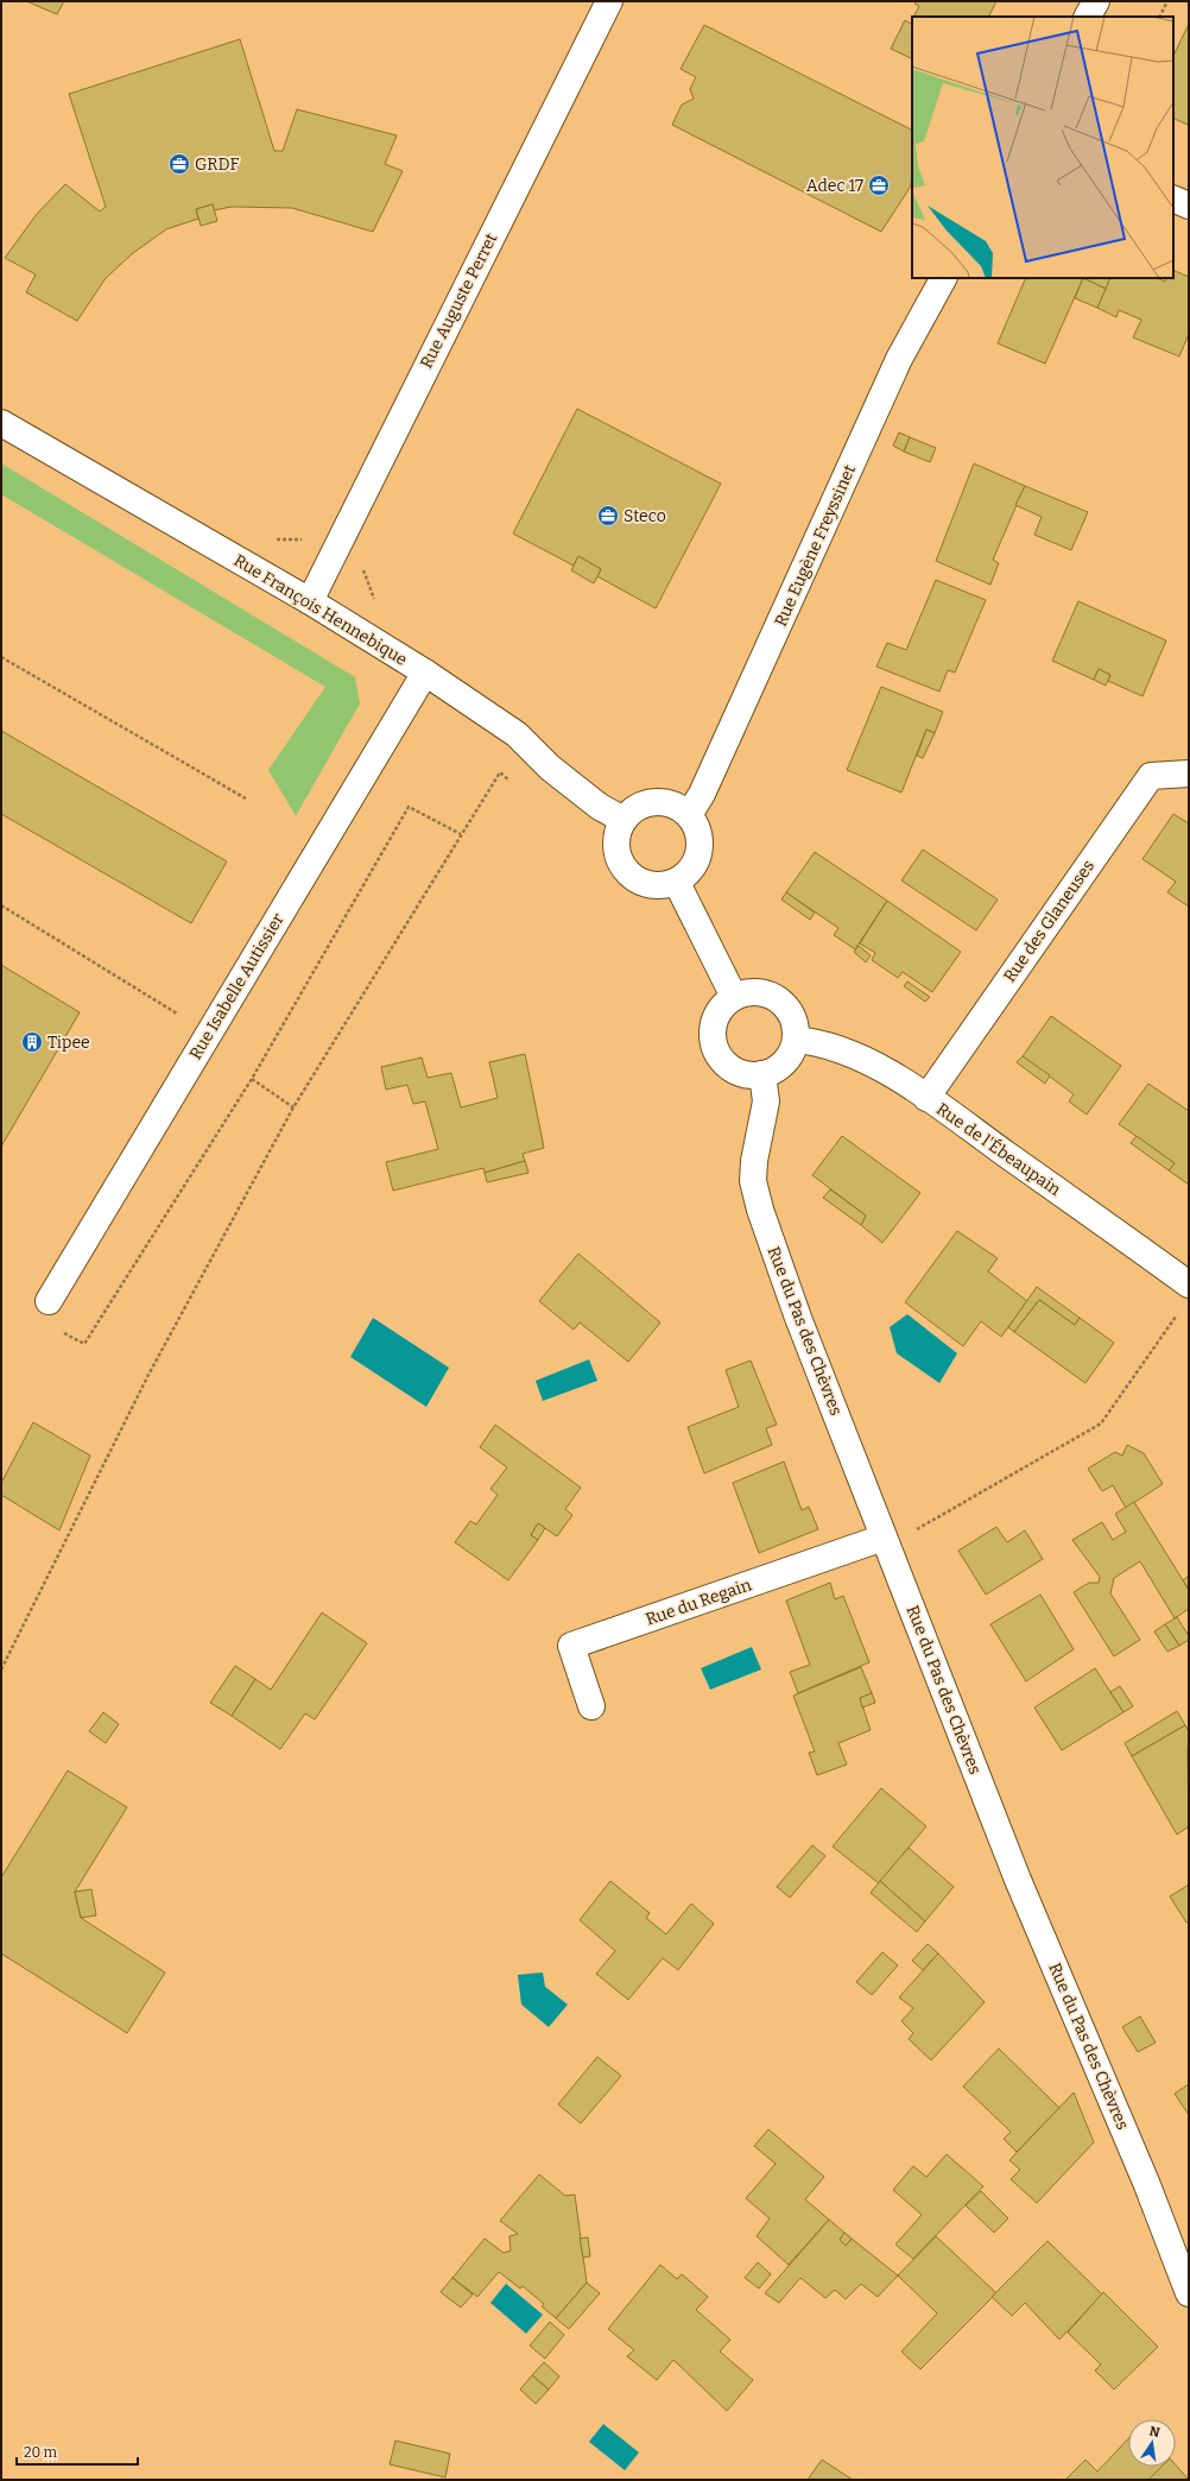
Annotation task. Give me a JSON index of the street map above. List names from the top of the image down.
{
  "streets": {
    "street": [
      "Rue Auguste Perret",
      "Rue Eugène Freyssinet",
      "Rue François Hennebique",
      "Rue des Glaneuses",
      "Rue Isabelle Autissier",
      "Rue de l'Ébeaupain",
      "Rue du Pas des Chèvres",
      "Rue du Regain"
    ]
  },
  "crossings": [
    ["Rue Auguste Perret", "Rue François Hennebique"],
    ["Rue Eugène Freyssinet", "Rue François Hennebique"],
    ["Rue François Hennebique", "Rue Isabelle Autissier"],
    ["Rue des Glaneuses", "Rue de l'Ébeaupain"],
    ["Rue de l'Ébeaupain", "Rue du Pas des Chèvres"],
    ["Rue du Pas des Chèvres", "Rue du Regain"]
  ],
  "places": {
    "office": ["GRDF", "Adec 17", "Steco"],
    "building": ["Tipee"]
  },
  "scale_bar": "20 m",
  "north": "top"
}
